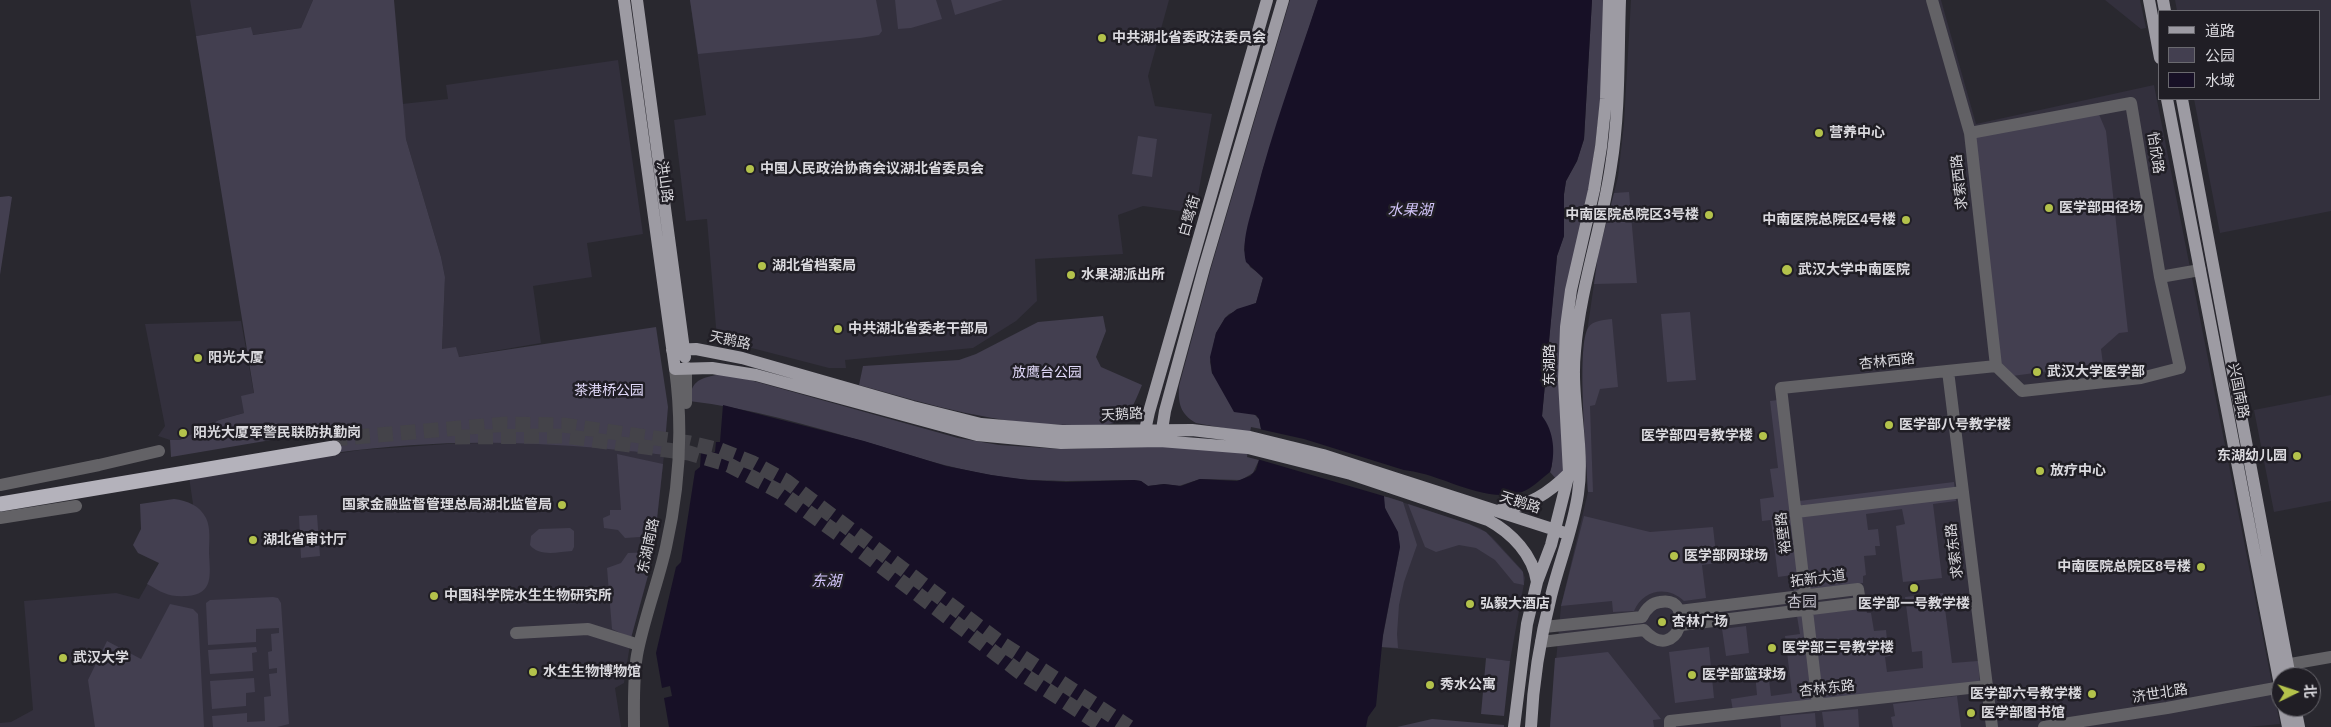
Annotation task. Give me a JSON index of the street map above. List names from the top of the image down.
{
  "streets": {
    "main road": [
      "洪山路",
      "白鹭街",
      "天鹅路",
      "东湖路",
      "兴国南路"
    ],
    "street": [
      "怡欣路",
      "求索西路",
      "杏林西路",
      "裕壁路",
      "东湖南路",
      "求索东路",
      "拓新大道",
      "杏林东路",
      "济世北路"
    ]
  },
  "crossings": [
    ["怡欣路", "求索西路"],
    ["怡欣路", "杏林西路"],
    ["洪山路", "天鹅路"],
    ["洪山路", "东湖南路"],
    ["求索西路", "杏林西路"],
    ["白鹭街", "天鹅路"],
    ["天鹅路", "东湖路"],
    ["天鹅路", "东湖南路"],
    ["杏林西路", "裕壁路"],
    ["杏林西路", "求索东路"],
    ["东湖路", "拓新大道"],
    ["裕壁路", "拓新大道"],
    ["裕壁路", "杏林东路"],
    ["求索东路", "杏林东路"]
  ],
  "districts": ["杏园"],
  "water": ["水果湖", "东湖"],
  "parks": ["放鹰台公园", "茶港桥公园"],
  "places": [
    "中共湖北省委政法委员会",
    "营养中心",
    "中国人民政治协商会议湖北省委员会",
    "医学部田径场",
    "中南医院总院区3号楼",
    "中南医院总院区4号楼",
    "湖北省档案局",
    "武汉大学中南医院",
    "水果湖派出所",
    "中共湖北省委老干部局",
    "阳光大厦",
    "武汉大学医学部",
    "医学部八号教学楼",
    "阳光大厦军警民联防执勤岗",
    "医学部四号教学楼",
    "东湖幼儿园",
    "放疗中心",
    "国家金融监督管理总局湖北监管局",
    "湖北省审计厅",
    "医学部网球场",
    "中南医院总院区8号楼",
    "医学部一号教学楼",
    "中国科学院水生生物研究所",
    "弘毅大酒店",
    "杏林广场",
    "医学部三号教学楼",
    "武汉大学",
    "水生生物博物馆",
    "医学部篮球场",
    "秀水公寓",
    "医学部六号教学楼",
    "医学部图书馆"
  ],
  "legend": ["道路", "公园", "水域"],
  "north": "right"
}
